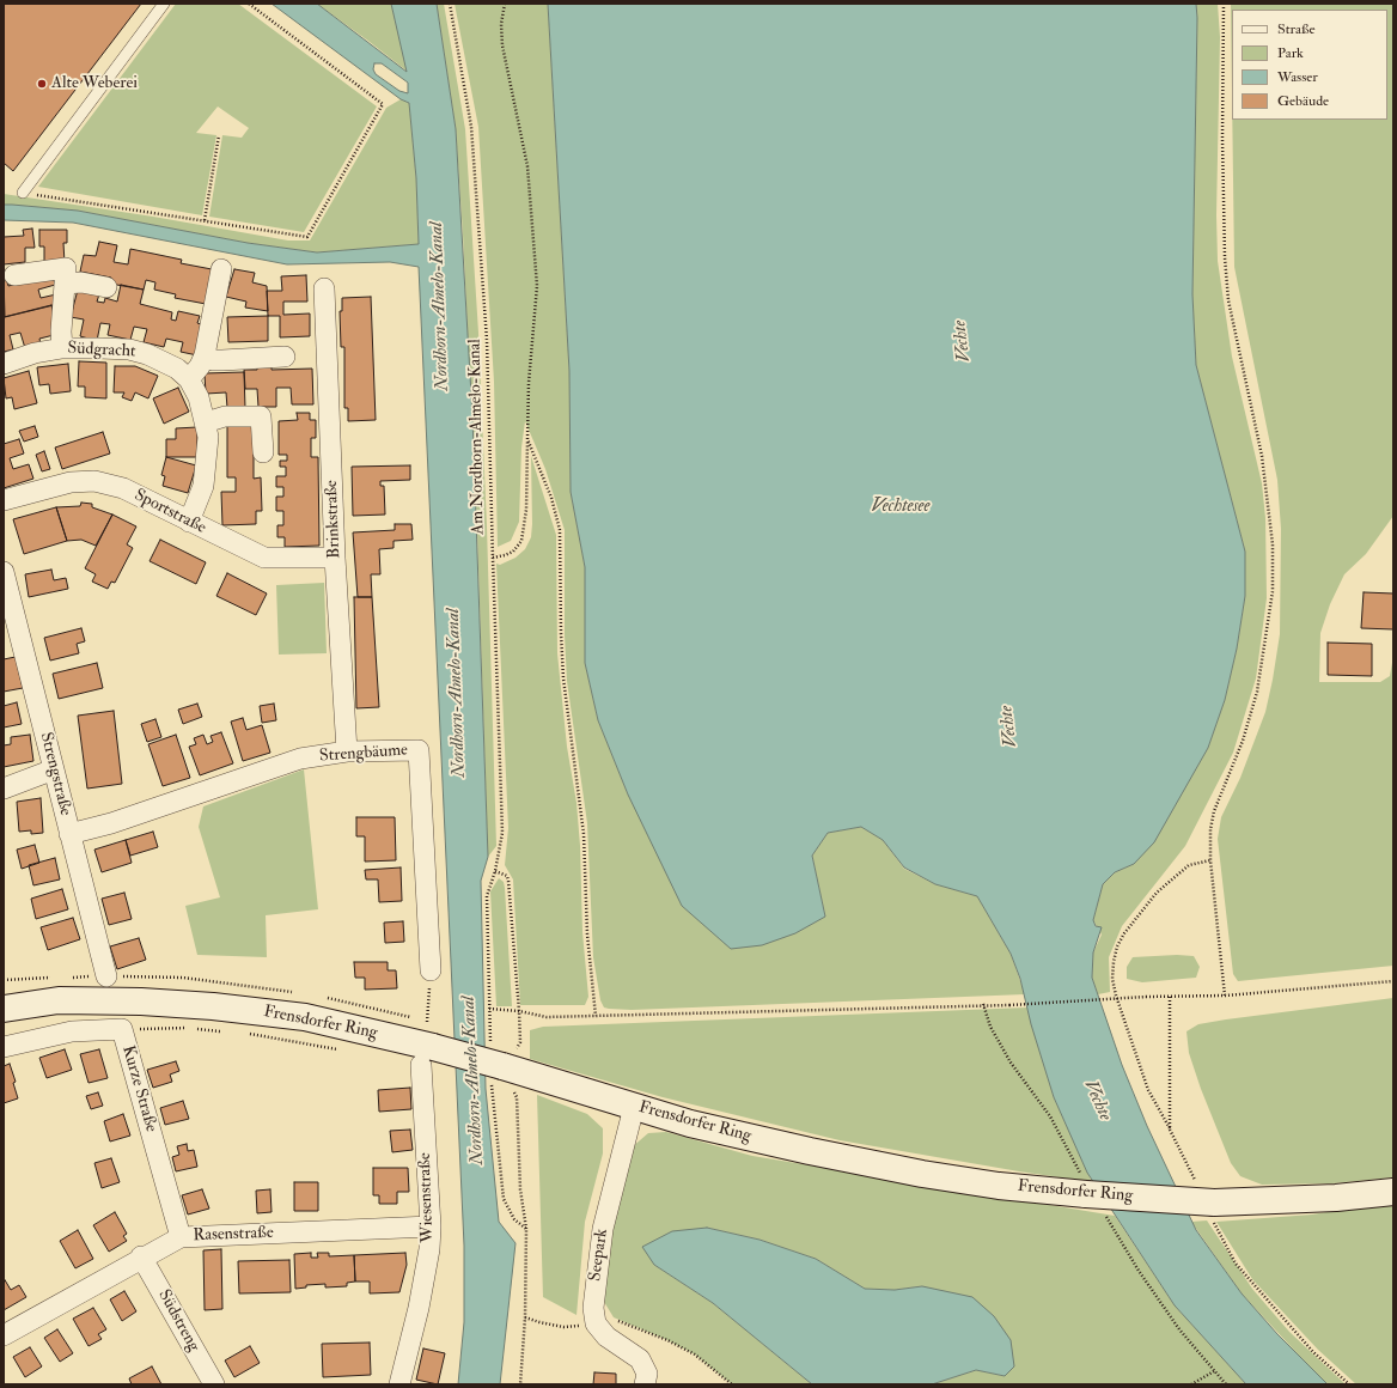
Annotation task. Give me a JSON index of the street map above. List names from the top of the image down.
{
  "streets": {
    "street": [
      "Südgracht",
      "Sportstraße",
      "Brinkstraße",
      "Strengbäume",
      "Strengstraße",
      "Frensdorfer Ring",
      "Kurze Straße",
      "Wiesenstraße",
      "Rasenstraße",
      "Seepark",
      "Südstreng"
    ],
    "path": ["Am Nordhorn-Almelo-Kanal"]
  },
  "crossings": [
    ["Südgracht", "Sportstraße"],
    ["Sportstraße", "Brinkstraße"],
    ["Brinkstraße", "Strengbäume"],
    ["Strengbäume", "Strengstraße"],
    ["Frensdorfer Ring", "Wiesenstraße"],
    ["Frensdorfer Ring", "Seepark"],
    ["Kurze Straße", "Rasenstraße"],
    ["Wiesenstraße", "Rasenstraße"],
    ["Rasenstraße", "Südstreng"]
  ],
  "water": ["Nordhorn-Almelo-Kanal", "Vechte", "Vechtesee"],
  "places": ["Alte Weberei"],
  "legend": [
    "Straße",
    "Park",
    "Wasser",
    "Gebäude"
  ]
}
